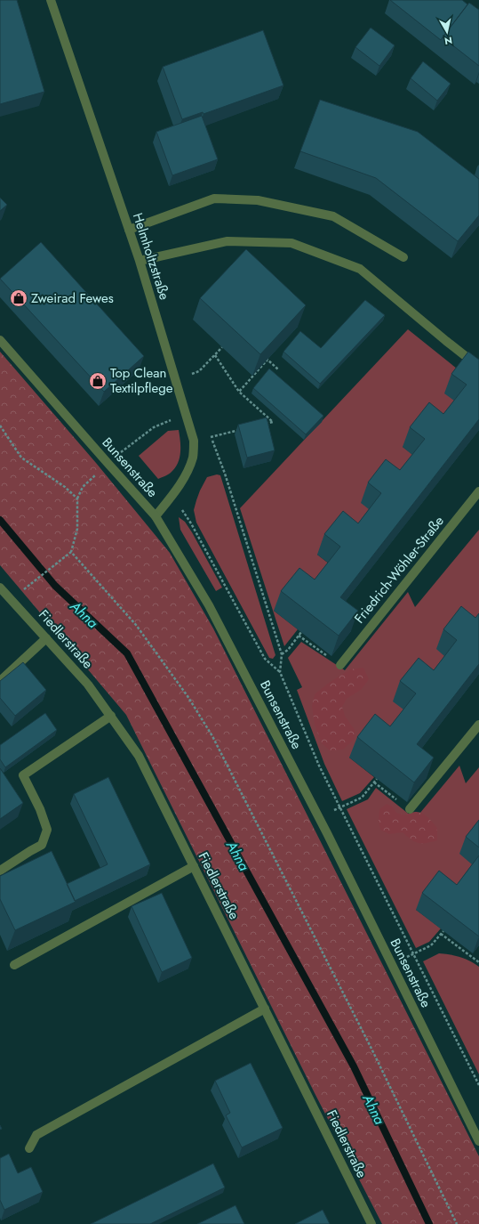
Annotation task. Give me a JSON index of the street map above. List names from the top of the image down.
{
  "streets": {
    "street": [
      "Helmholtzstraße",
      "Bunsenstraße",
      "Friedrich-Wöhler-Straße",
      "Fiedlerstraße"
    ]
  },
  "crossings": [
    ["Helmholtzstraße", "Bunsenstraße"]
  ],
  "water": ["Ahna"],
  "places": {
    "shop": ["Zweirad Fewes", "Top Clean Textilpflege"]
  },
  "north": "bottom"
}
